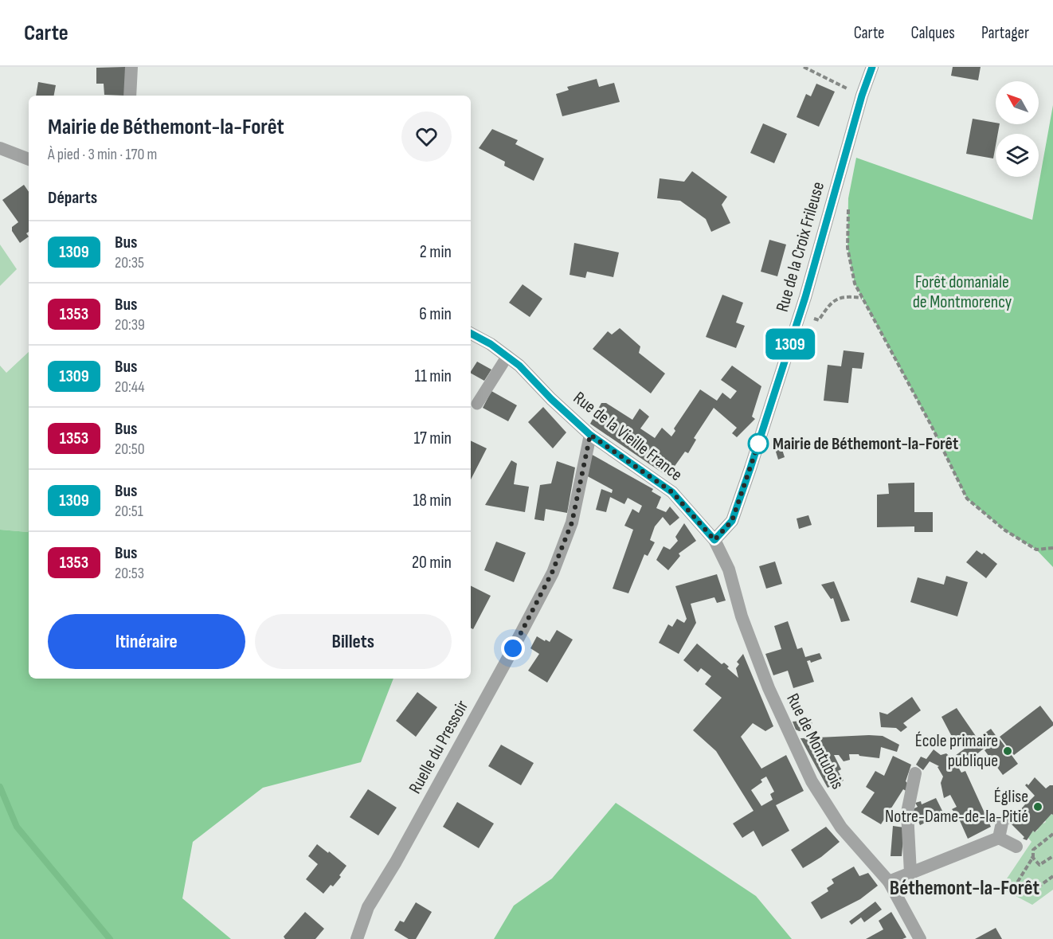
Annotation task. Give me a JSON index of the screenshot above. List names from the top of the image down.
{
  "streets": {
    "street": [
      "Rue de la Croix Frileuse",
      "Rue de la Vieille France",
      "Rue de Montubois",
      "Ruelle du Pressoir"
    ]
  },
  "crossings": [
    ["Rue de la Croix Frileuse", "Rue de la Vieille France"],
    ["Rue de la Croix Frileuse", "Rue de Montubois"],
    ["Rue de la Vieille France", "Rue de Montubois"],
    ["Rue de la Vieille France", "Ruelle du Pressoir"]
  ],
  "districts": ["Béthemont-la-Forêt"],
  "parks": ["Forêt domaniale de Montmorency"],
  "places": ["Mairie de Béthemont-la-Forêt", "École primaire publique", "Église Notre-Dame-de-la-Pitié"],
  "lines": ["bus line 1309"],
  "north": "top left",
  "page": {
    "header": "Carte",
    "nav": ["Carte", "Calques", "Partager"],
    "on_map": "1309",
    "heading": [
      ["Mairie de Béthemont-la-Forêt", "À pied · 3 min · 170 m"],
      "Départs"
    ],
    "list": [
      {
        "mark": "1309",
        "name": "Bus",
        "note": "20:35",
        "value": "2 min"
      },
      {
        "mark": "1353",
        "name": "Bus",
        "note": "20:39",
        "value": "6 min"
      },
      {
        "mark": "1309",
        "name": "Bus",
        "note": "20:44",
        "value": "11 min"
      },
      {
        "mark": "1353",
        "name": "Bus",
        "note": "20:50",
        "value": "17 min"
      },
      {
        "mark": "1309",
        "name": "Bus",
        "note": "20:51",
        "value": "18 min"
      },
      {
        "mark": "1353",
        "name": "Bus",
        "note": "20:53",
        "value": "20 min"
      }
    ],
    "buttons": ["Itinéraire", "Billets"]
  }
}
